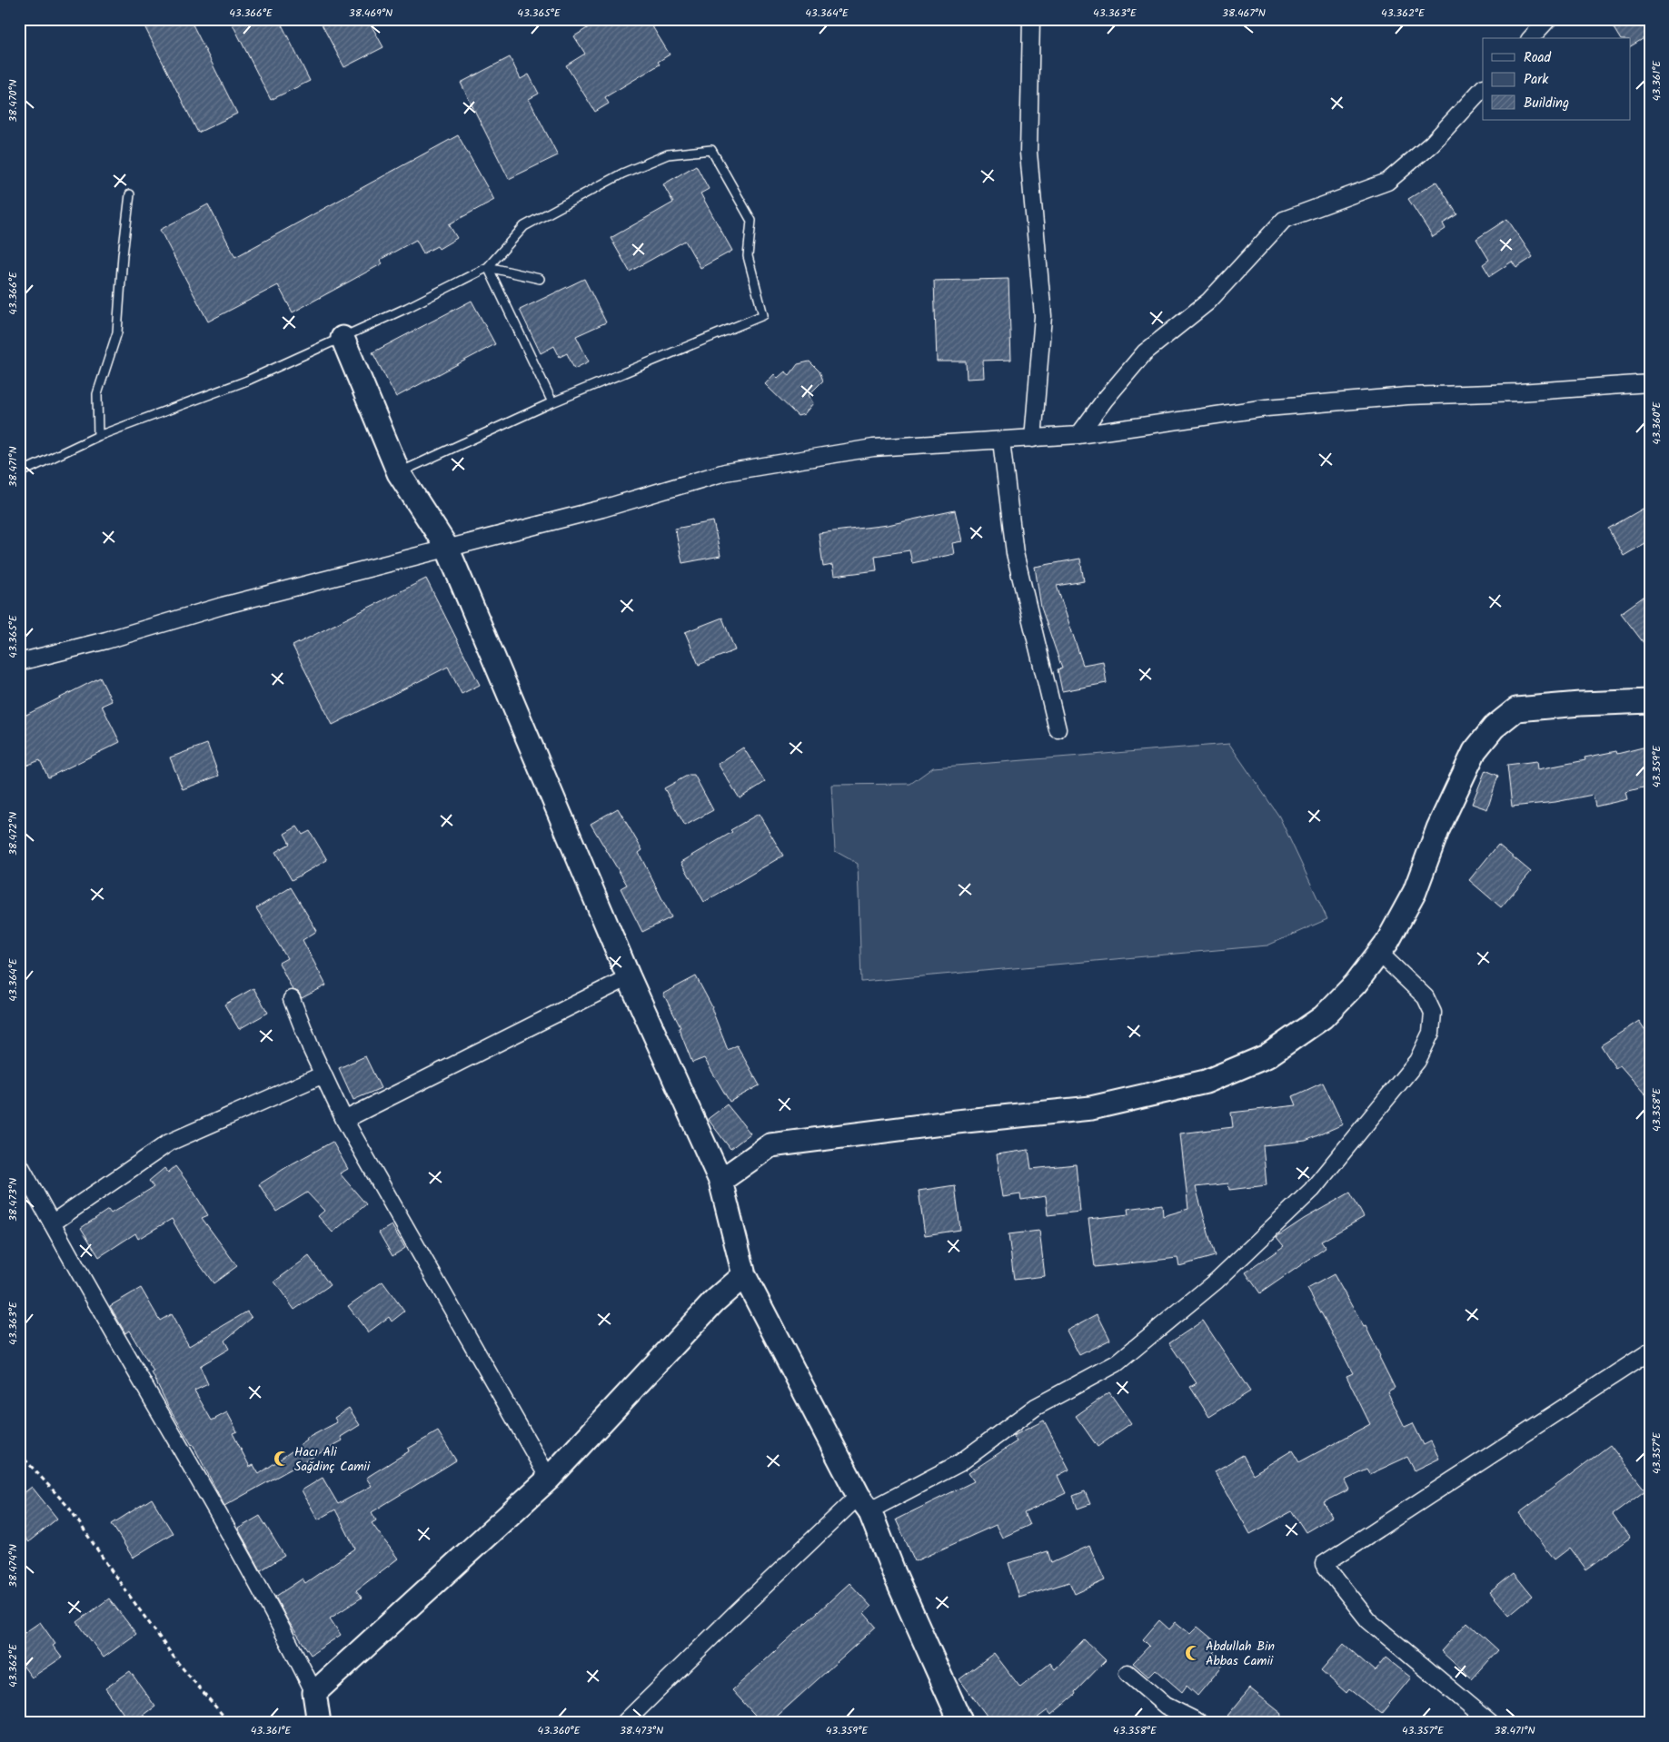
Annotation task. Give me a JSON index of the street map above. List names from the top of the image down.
{
  "places": {
    "mosque": ["Hacı Ali Sağdinç Camii", "Abdullah Bin Abbas Camii"]
  },
  "legend": ["Road", "Park", "Building"],
  "coordinates": [
    "43.366°E",
    "38.469°N",
    "43.365°E",
    "43.364°E",
    "43.363°E",
    "38.467°N",
    "43.362°E",
    "43.361°E",
    "38.470°N",
    "43.360°E",
    "38.471°N",
    "43.359°E",
    "38.472°N",
    "43.358°E",
    "38.473°N",
    "43.357°E",
    "38.474°N"
  ]
}
